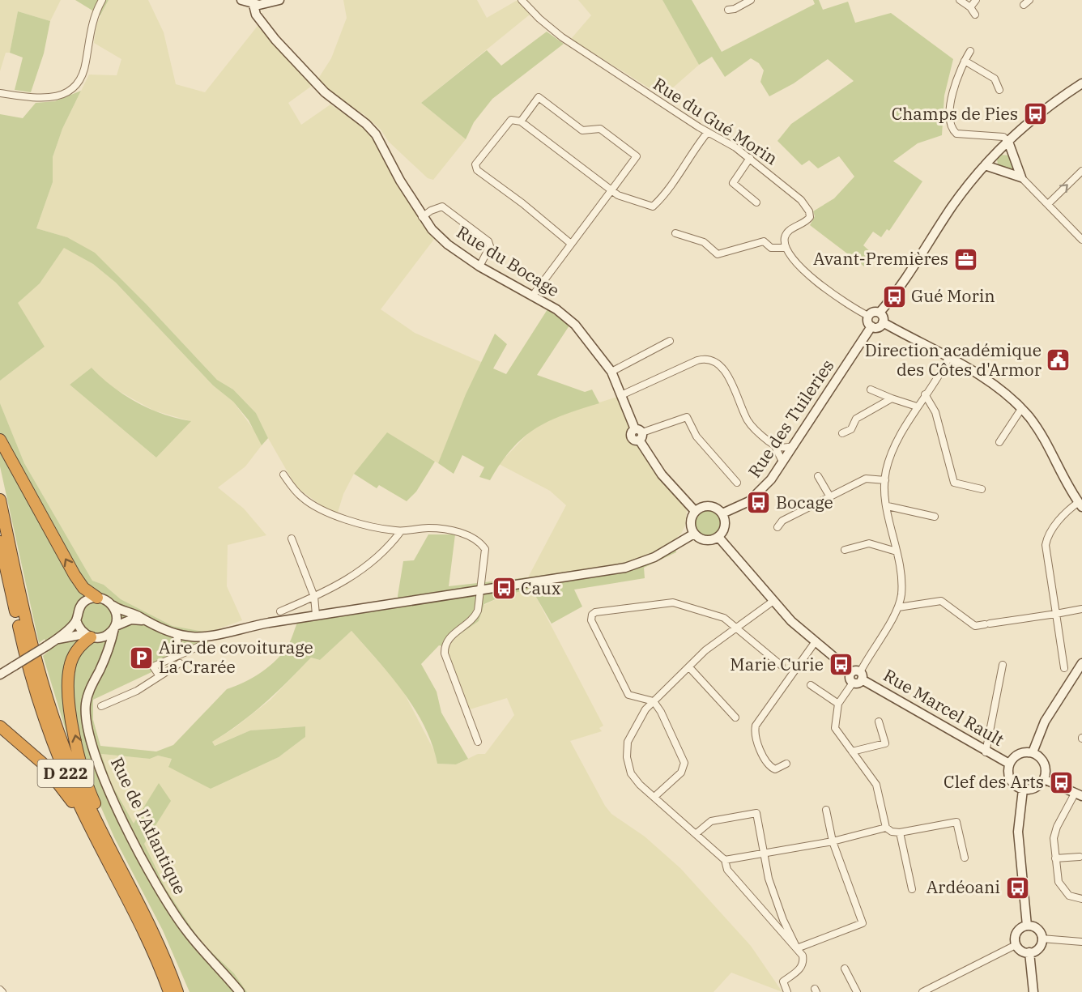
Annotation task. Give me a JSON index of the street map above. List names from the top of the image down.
{
  "streets": {
    "highway": ["D 222"],
    "street": [
      "Rue du Gué Morin",
      "Rue du Bocage",
      "Rue des Tuileries",
      "Rue Marcel Rault",
      "Rue de l'Atlantique"
    ]
  },
  "crossings": [
    ["Rue du Bocage", "Rue des Tuileries"],
    ["Rue du Bocage", "Rue Marcel Rault"],
    ["Rue des Tuileries", "Rue Marcel Rault"]
  ],
  "places": {
    "bus stop": [
      "Champs de Pies",
      "Gué Morin",
      "Bocage",
      "Caux",
      "Marie Curie",
      "Clef des Arts",
      "Ardéoani"
    ],
    "office": ["Avant-Premières"],
    "public building": ["Direction académique des Côtes d'Armor"],
    "parking": ["Aire de covoiturage La Crarée"]
  }
}
